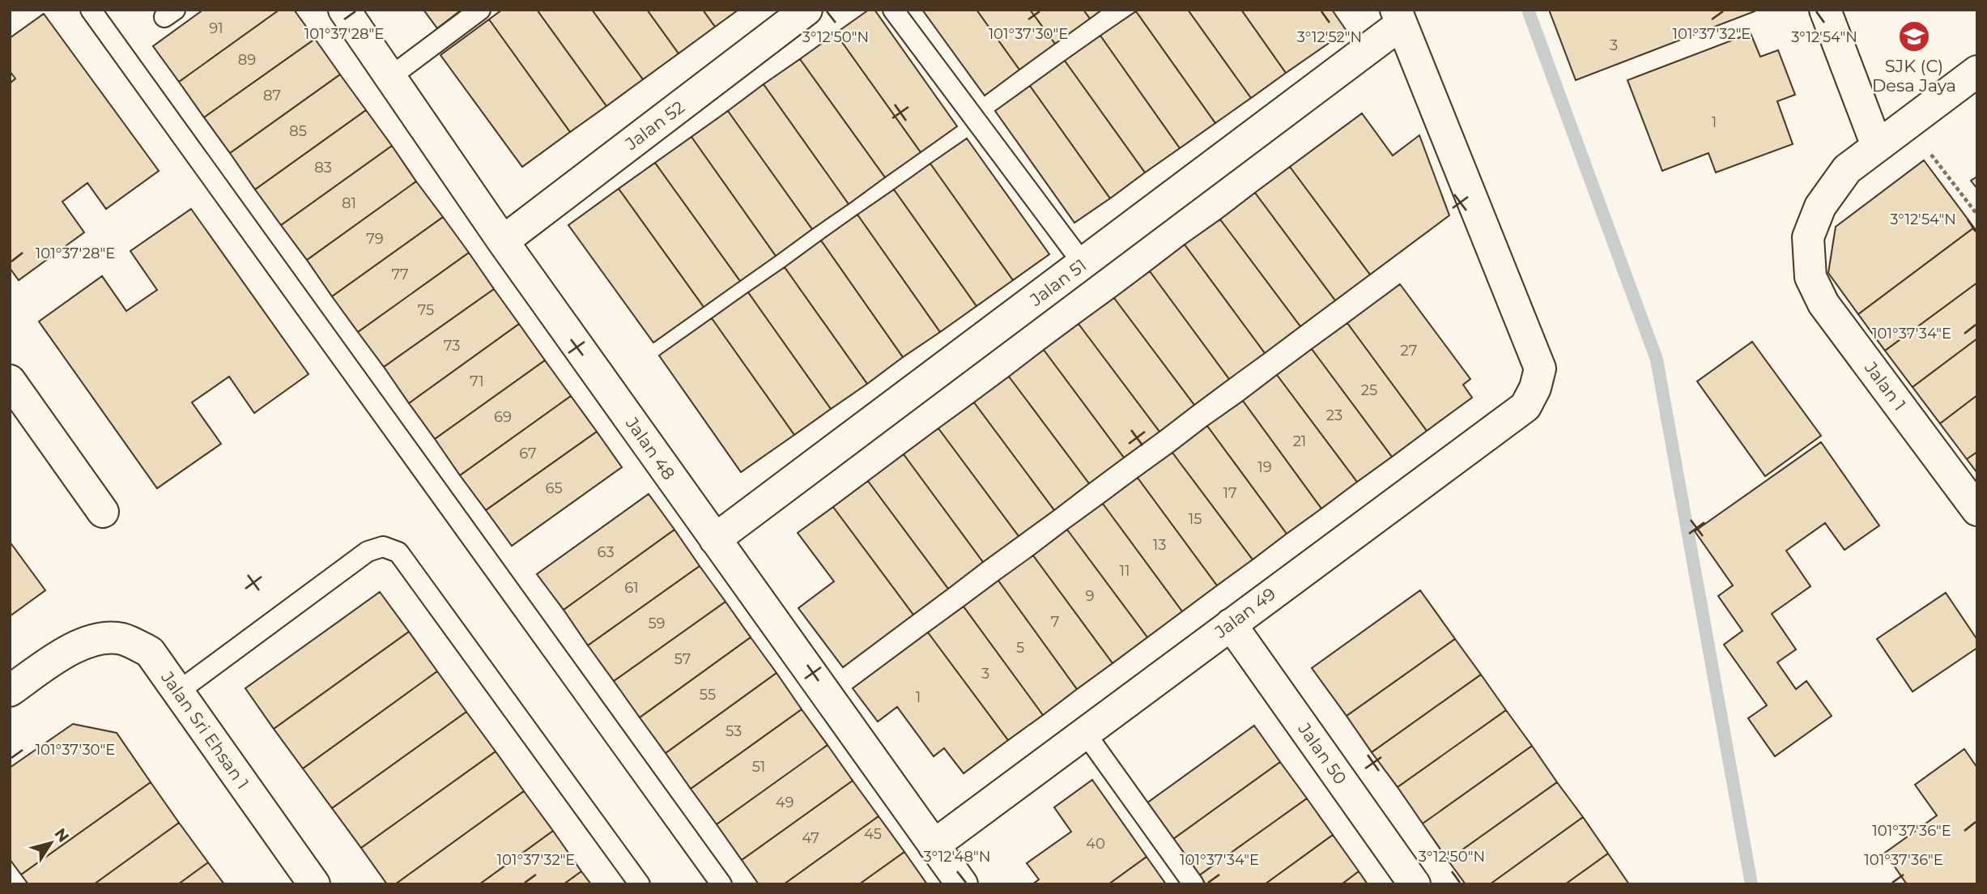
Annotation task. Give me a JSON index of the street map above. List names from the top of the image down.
{
  "streets": {
    "street": [
      "Jalan 52",
      "Jalan 51",
      "Jalan 1",
      "Jalan 48",
      "Jalan 49",
      "Jalan Sri Ehsan 1",
      "Jalan 50"
    ]
  },
  "crossings": [
    ["Jalan 52", "Jalan 48"],
    ["Jalan 51", "Jalan 48"],
    ["Jalan 51", "Jalan 49"],
    ["Jalan 48", "Jalan 49"],
    ["Jalan 49", "Jalan 50"]
  ],
  "places": {
    "school or university": ["SJK (C) Desa Jaya"]
  },
  "house_numbers": [
    "91",
    "3",
    "89",
    "87",
    "1",
    "85",
    "83",
    "81",
    "79",
    "77",
    "75",
    "73",
    "27",
    "71",
    "25",
    "23",
    "69",
    "21",
    "67",
    "19",
    "65",
    "17",
    "15",
    "13",
    "63",
    "11",
    "61",
    "9",
    "7",
    "59",
    "5",
    "57",
    "3",
    "55",
    "1",
    "53",
    "51",
    "49",
    "45",
    "47",
    "40"
  ],
  "north": "top right",
  "coordinates": [
    "101°37'30\"E",
    "101°37'28\"E",
    "101°37'32\"E",
    "3°12'50\"N",
    "3°12'54\"N",
    "3°12'52\"N",
    "101°37'34\"E",
    "101°37'36\"E",
    "3°12'48\"N"
  ]
}
